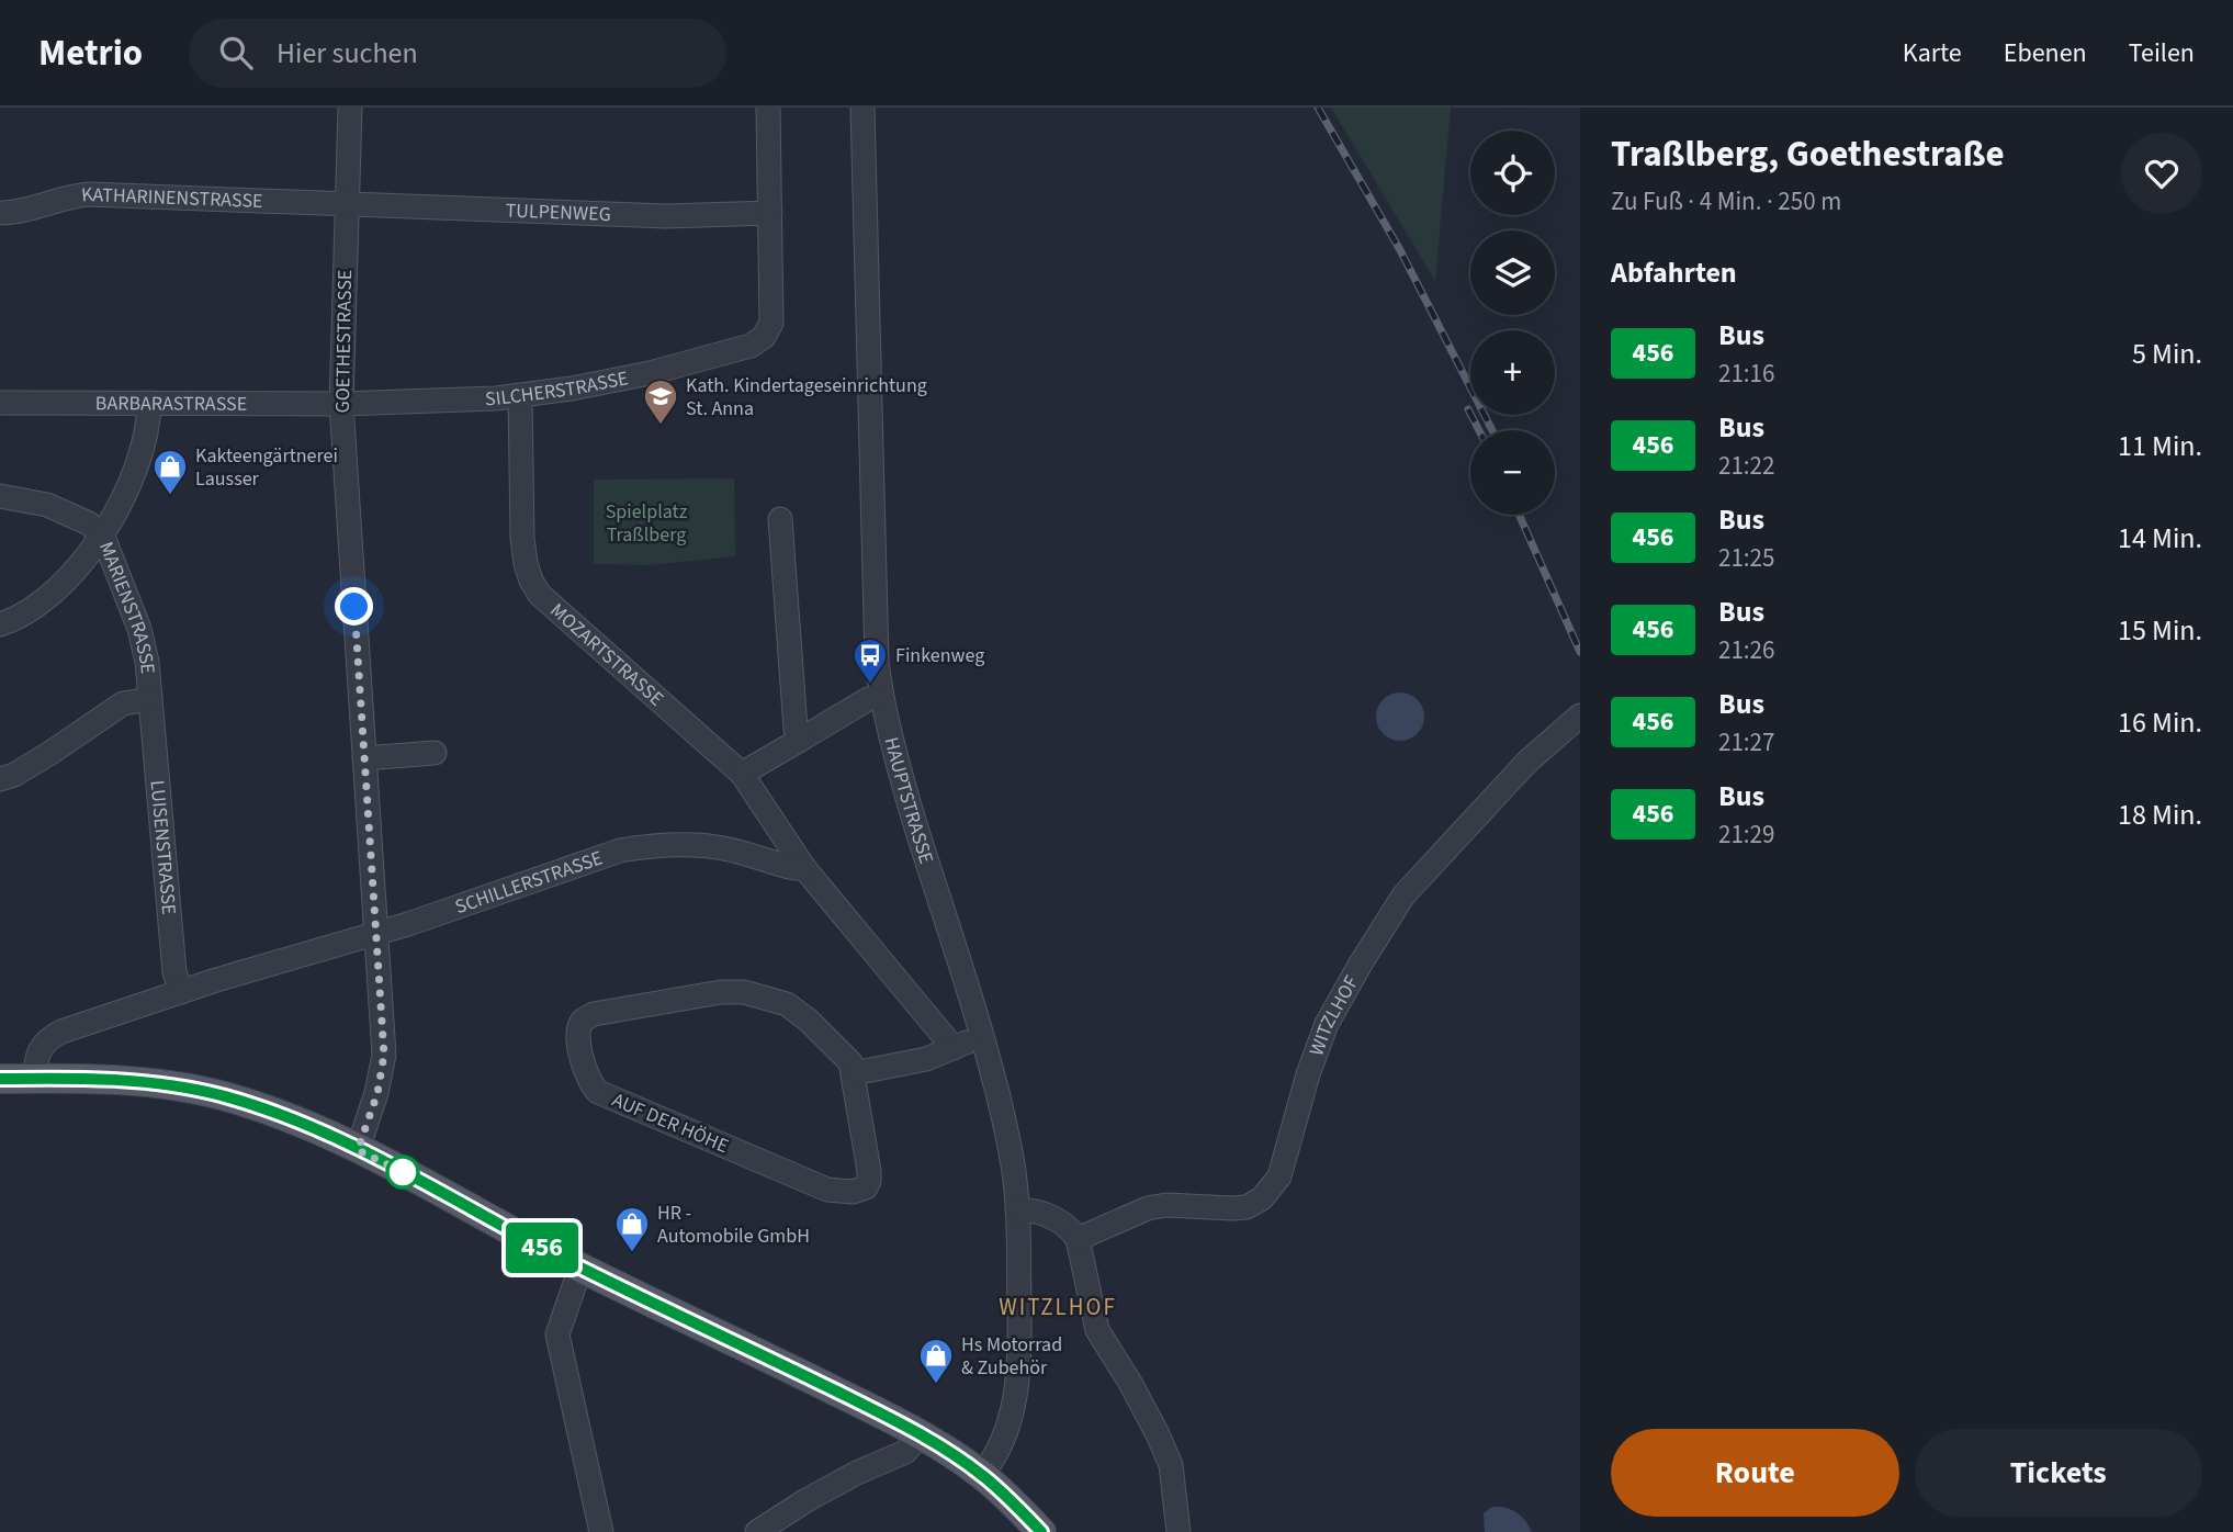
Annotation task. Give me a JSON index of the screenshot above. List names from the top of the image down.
{
  "streets": {
    "street": [
      "KATHARINENSTRASSE",
      "TULPENWEG",
      "GOETHESTRASSE",
      "SILCHERSTRASSE",
      "BARBARASTRASSE",
      "MARIENSTRASSE",
      "MOZARTSTRASSE",
      "HAUPTSTRASSE",
      "LUISENSTRASSE",
      "SCHILLERSTRASSE",
      "WITZLHOF",
      "AUF DER HÖHE"
    ]
  },
  "crossings": [
    ["KATHARINENSTRASSE", "TULPENWEG"],
    ["KATHARINENSTRASSE", "GOETHESTRASSE"],
    ["TULPENWEG", "GOETHESTRASSE"],
    ["TULPENWEG", "SILCHERSTRASSE"],
    ["GOETHESTRASSE", "SILCHERSTRASSE"],
    ["GOETHESTRASSE", "BARBARASTRASSE"],
    ["GOETHESTRASSE", "SCHILLERSTRASSE"],
    ["SILCHERSTRASSE", "BARBARASTRASSE"],
    ["SILCHERSTRASSE", "MOZARTSTRASSE"],
    ["MARIENSTRASSE", "LUISENSTRASSE"],
    ["MOZARTSTRASSE", "SCHILLERSTRASSE"],
    ["LUISENSTRASSE", "SCHILLERSTRASSE"]
  ],
  "districts": ["WITZLHOF"],
  "parks": ["Spielplatz Traßlberg"],
  "places": {
    "school or university": ["Kath. Kindertageseinrichtung St. Anna"],
    "shop": ["Kakteengärtnerei Lausser", "HR - Automobile GmbH", "Hs Motorrad & Zubehör"],
    "bus stop": ["Finkenweg"]
  },
  "lines": ["bus line 456"],
  "page": {
    "header": "Metrio",
    "search": "Hier suchen",
    "nav": ["Karte", "Ebenen", "Teilen"],
    "on_map": "456",
    "heading": [
      ["Traßlberg, Goethestraße", "Zu Fuß · 4 Min. · 250 m"],
      "Abfahrten"
    ],
    "map_buttons": ["+", "−"],
    "list": [
      {
        "mark": "456",
        "name": "Bus",
        "note": "21:16",
        "value": "5 Min."
      },
      {
        "mark": "456",
        "name": "Bus",
        "note": "21:22",
        "value": "11 Min."
      },
      {
        "mark": "456",
        "name": "Bus",
        "note": "21:25",
        "value": "14 Min."
      },
      {
        "mark": "456",
        "name": "Bus",
        "note": "21:26",
        "value": "15 Min."
      },
      {
        "mark": "456",
        "name": "Bus",
        "note": "21:27",
        "value": "16 Min."
      },
      {
        "mark": "456",
        "name": "Bus",
        "note": "21:29",
        "value": "18 Min."
      }
    ],
    "buttons": ["Route", "Tickets"]
  }
}
